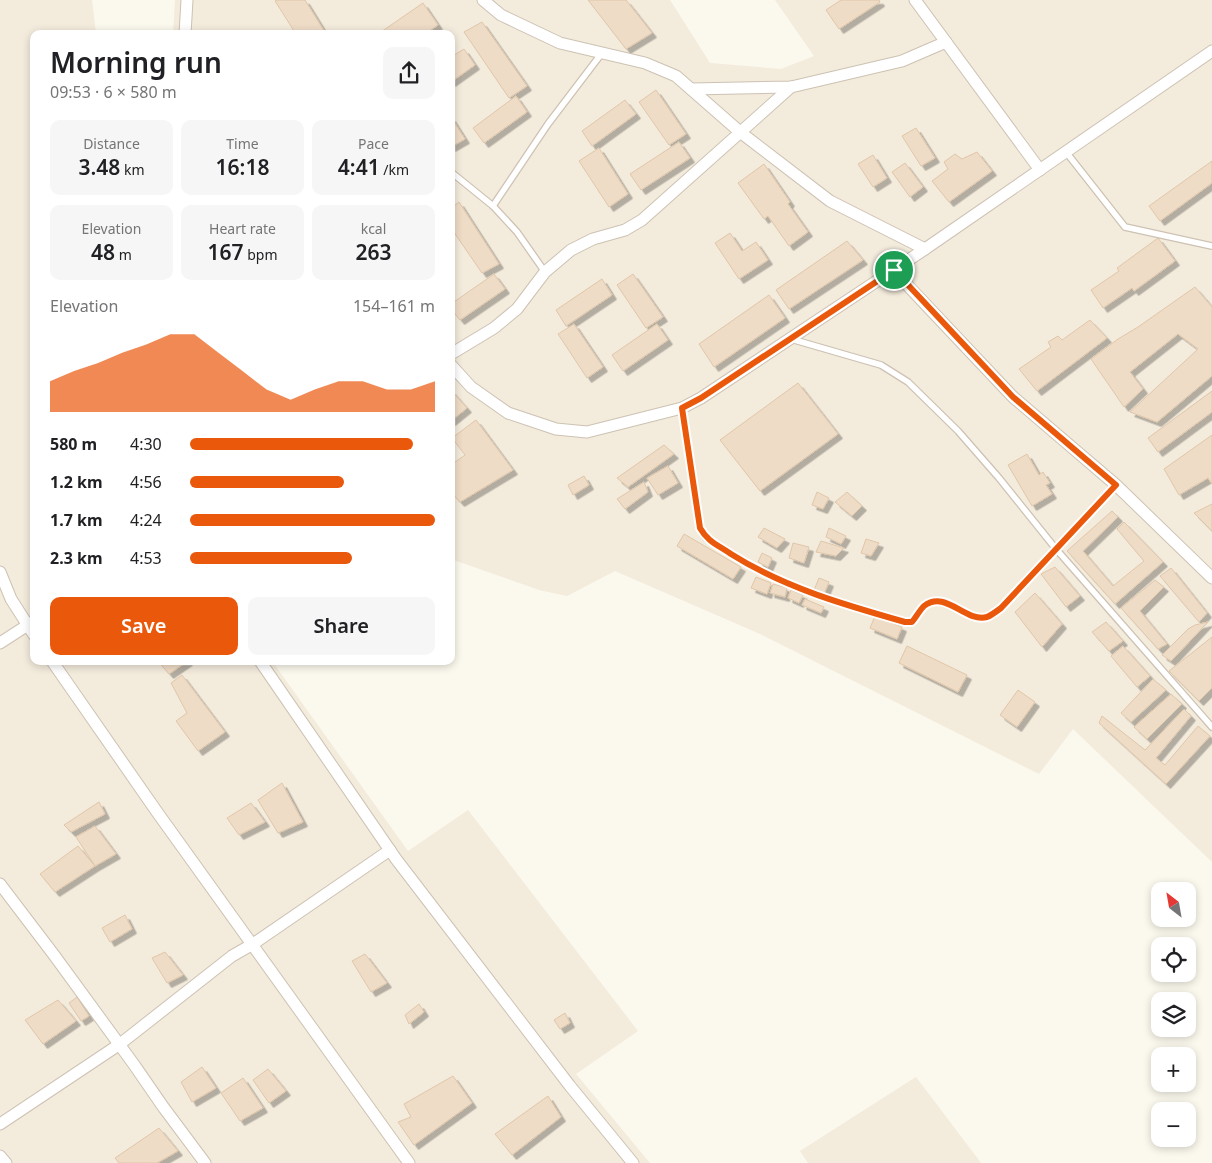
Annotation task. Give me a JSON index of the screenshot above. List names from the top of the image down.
{
  "north": "top left",
  "page": {
    "heading": ["Morning run", "09:53 · 6 × 580 m"],
    "stats": [
      ["Distance", "3.48 km"],
      ["Time", "16:18"],
      ["Pace", "4:41 /km"],
      ["Elevation", "48 m"],
      ["Heart rate", "167 bpm"],
      ["kcal", "263"]
    ],
    "chart": ["Elevation", "154–161 m"],
    "list": [
      {
        "name": "580 m",
        "note": "4:30"
      },
      {
        "name": "1.2 km",
        "note": "4:56"
      },
      {
        "name": "1.7 km",
        "note": "4:24"
      },
      {
        "name": "2.3 km",
        "note": "4:53"
      }
    ],
    "buttons": ["Save", "Share"],
    "map_buttons": ["+", "−"]
  }
}
